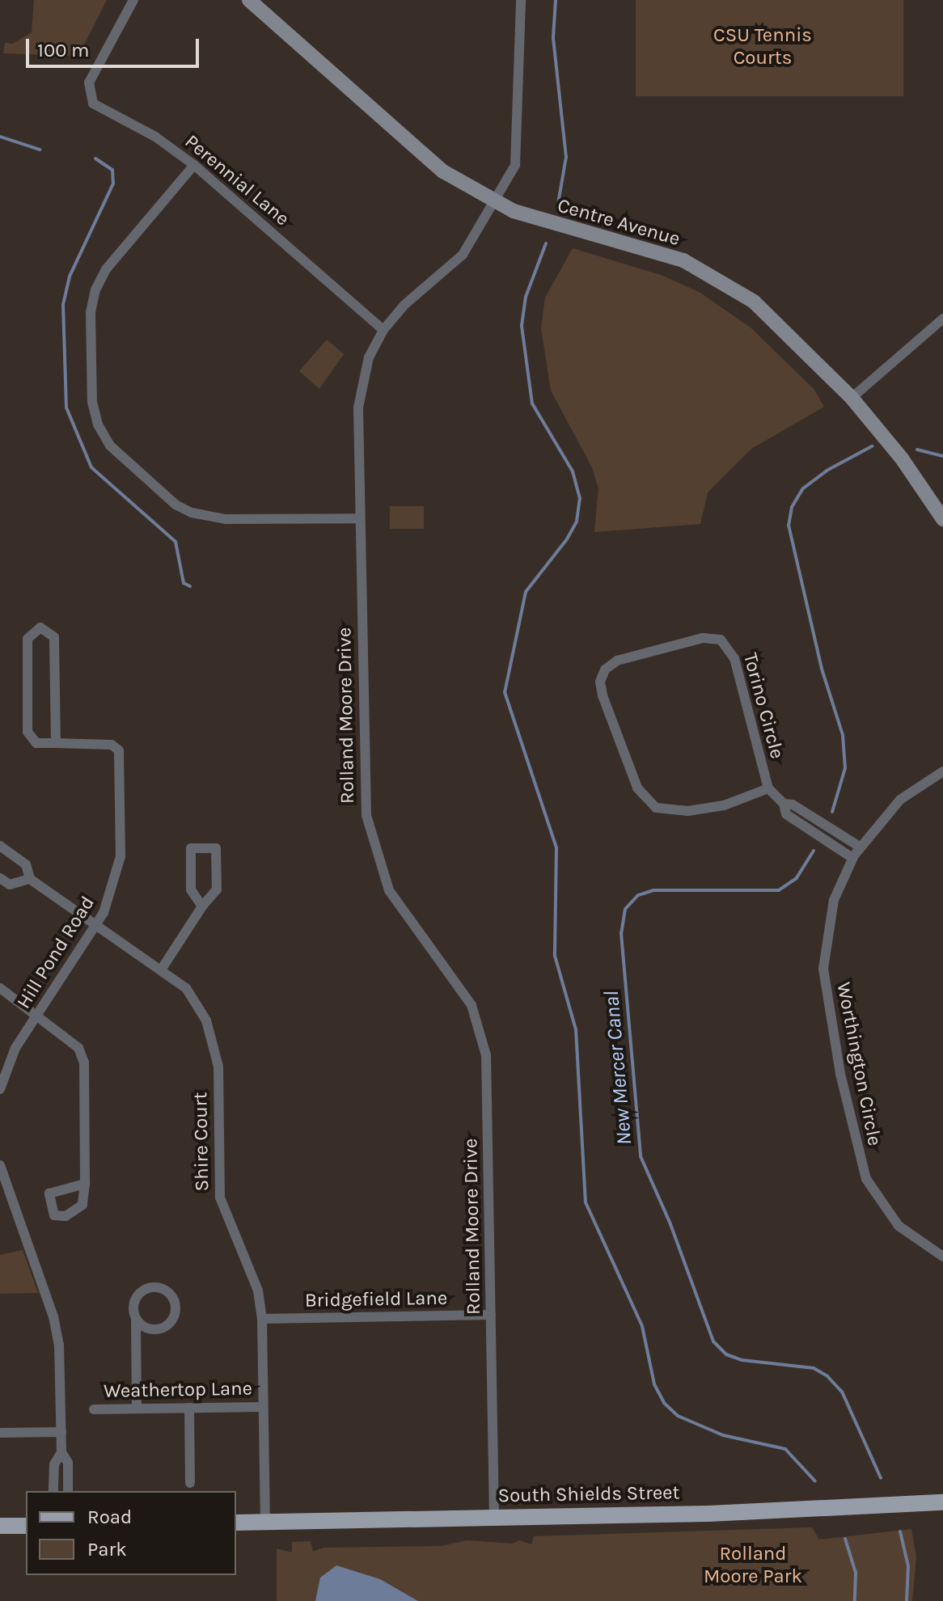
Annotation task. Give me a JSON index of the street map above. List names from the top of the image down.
{
  "streets": {
    "main road": ["South Shields Street"],
    "street": [
      "Perennial Lane",
      "Centre Avenue",
      "Torino Circle",
      "Rolland Moore Drive",
      "Hill Pond Road",
      "Worthington Circle",
      "Shire Court",
      "Bridgefield Lane",
      "Weathertop Lane"
    ]
  },
  "crossings": [
    ["Perennial Lane", "Rolland Moore Drive"],
    ["Centre Avenue", "Rolland Moore Drive"],
    ["Torino Circle", "Worthington Circle"],
    ["Rolland Moore Drive", "Bridgefield Lane"],
    ["Rolland Moore Drive", "South Shields Street"],
    ["Hill Pond Road", "Shire Court"],
    ["Shire Court", "Bridgefield Lane"],
    ["Shire Court", "Weathertop Lane"],
    ["Shire Court", "South Shields Street"]
  ],
  "water": ["New Mercer Canal"],
  "parks": ["CSU Tennis Courts", "Rolland Moore Park"],
  "legend": ["Road", "Park"],
  "scale_bar": "100 m"
}
